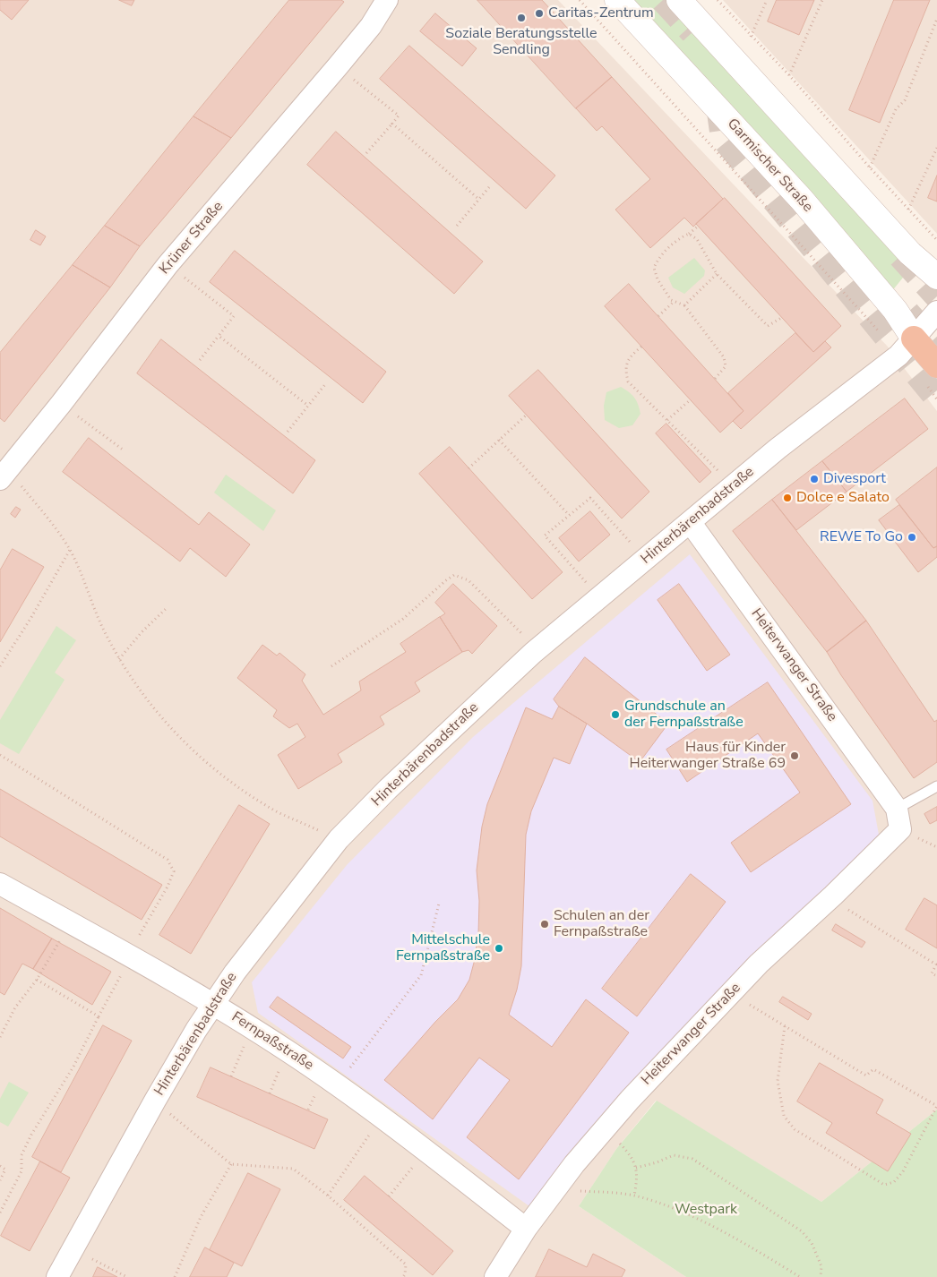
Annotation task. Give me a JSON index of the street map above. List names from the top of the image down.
{
  "streets": {
    "street": [
      "Garmischer Straße",
      "Krüner Straße",
      "Hinterbärenbadstraße",
      "Heiterwanger Straße",
      "Fernpaßstraße"
    ]
  },
  "crossings": [
    ["Garmischer Straße", "Hinterbärenbadstraße"],
    ["Hinterbärenbadstraße", "Heiterwanger Straße"],
    ["Hinterbärenbadstraße", "Fernpaßstraße"],
    ["Heiterwanger Straße", "Fernpaßstraße"]
  ],
  "parks": ["Westpark"],
  "places": [
    "Caritas-Zentrum",
    "Soziale Beratungsstelle Sendling",
    "Divesport",
    "Dolce e Salato",
    "REWE To Go",
    "Grundschule an der Fernpaßstraße",
    "Haus für Kinder Heiterwanger Straße 69",
    "Schulen an der Fernpaßstraße",
    "Mittelschule Fernpaßstraße"
  ]
}
